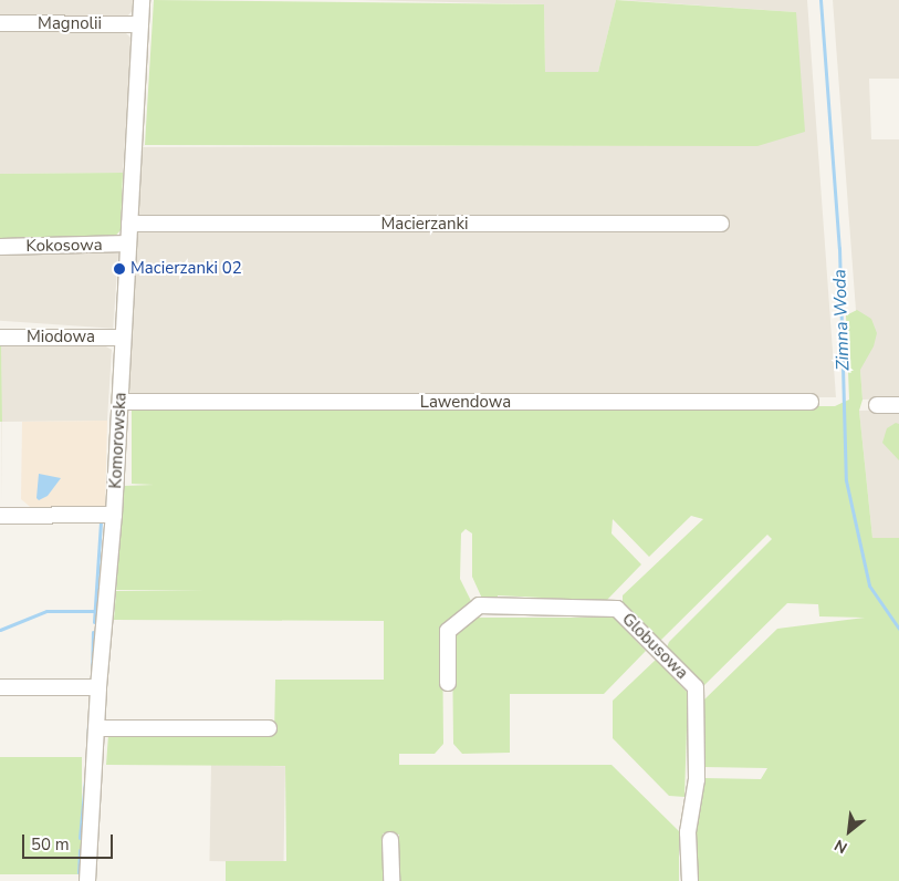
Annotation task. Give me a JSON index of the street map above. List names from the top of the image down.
{
  "streets": {
    "street": [
      "Magnolii",
      "Macierzanki",
      "Kokosowa",
      "Miodowa",
      "Lawendowa",
      "Komorowska",
      "Globusowa"
    ]
  },
  "crossings": [
    ["Magnolii", "Komorowska"],
    ["Macierzanki", "Komorowska"],
    ["Kokosowa", "Komorowska"],
    ["Miodowa", "Komorowska"],
    ["Lawendowa", "Komorowska"]
  ],
  "water": ["Zimna Woda"],
  "places": ["Macierzanki 02"],
  "scale_bar": "50 m",
  "north": "bottom left"
}
